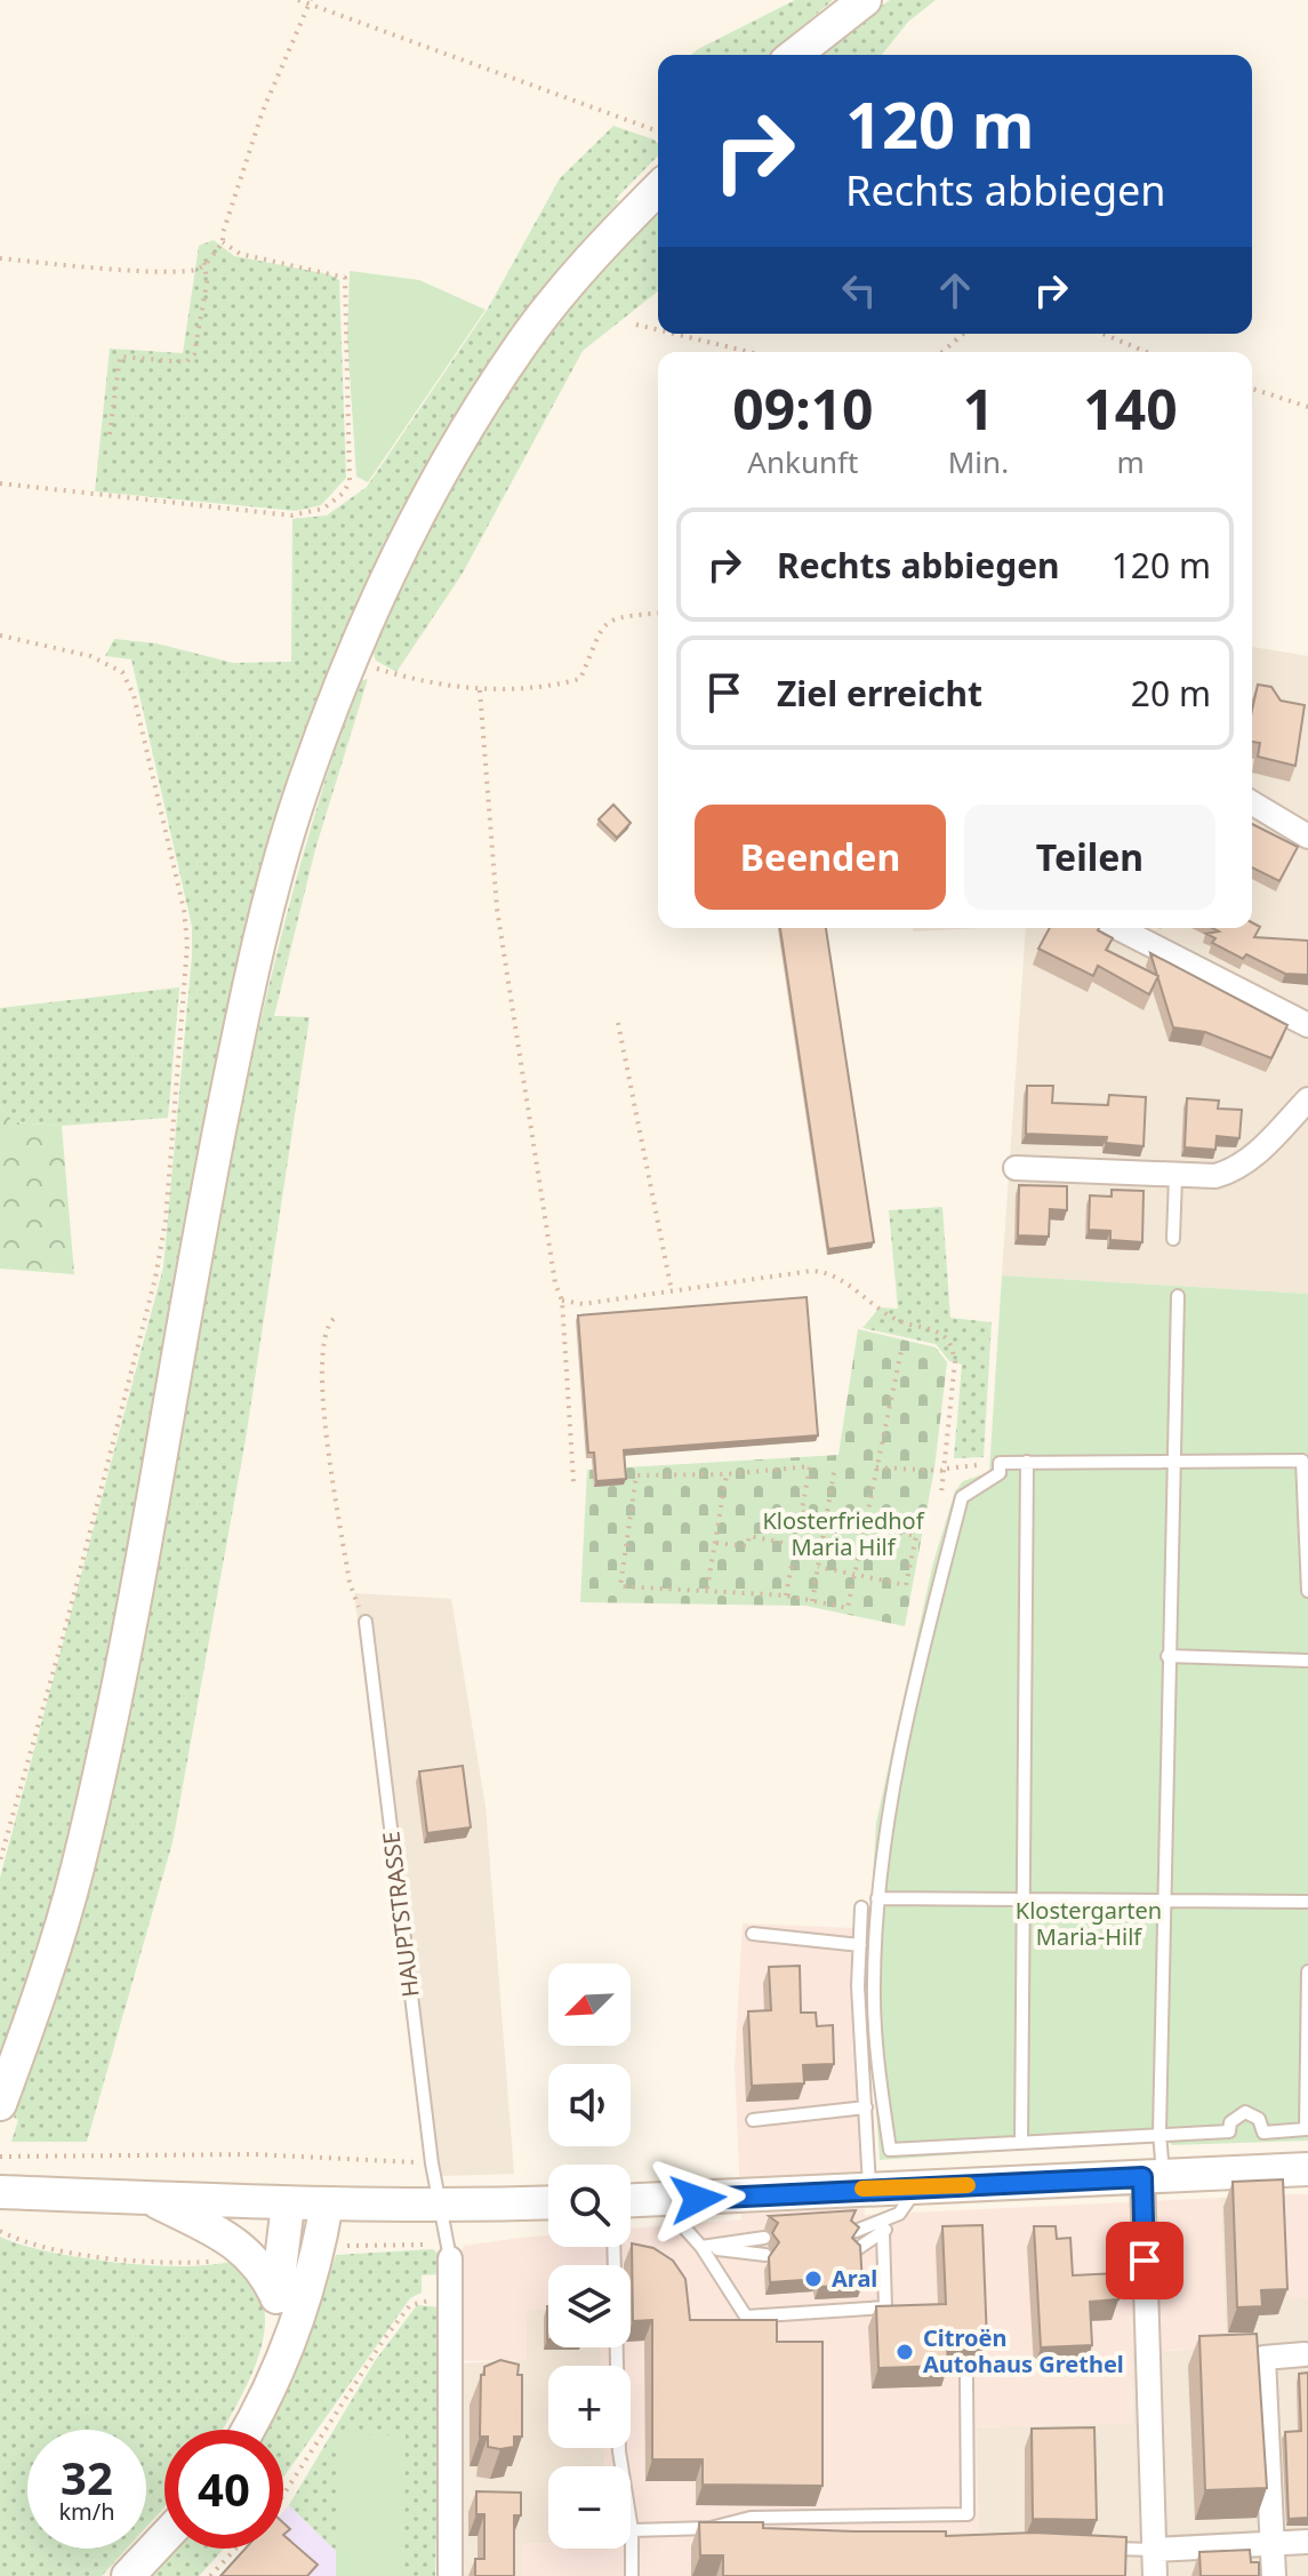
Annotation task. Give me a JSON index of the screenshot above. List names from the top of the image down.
{
  "streets": {
    "lane": ["HAUPTSTRASSE"]
  },
  "parks": ["Klosterfriedhof Maria Hilf", "Klostergarten Maria-Hilf"],
  "places": ["Aral", "Citroën Autohaus Grethel"],
  "north": "bottom left",
  "page": {
    "turn": ["120 m", "Rechts abbiegen"],
    "eta": [
      "09:10",
      "Ankunft",
      "1",
      "Min.",
      "140",
      "m"
    ],
    "list": [
      {
        "name": "Rechts abbiegen",
        "value": "120 m"
      },
      {
        "name": "Ziel erreicht",
        "value": "20 m"
      }
    ],
    "buttons": ["Beenden", "Teilen"],
    "map_buttons": ["+", "−"],
    "speed": "32 km/h",
    "limit": "40"
  }
}
